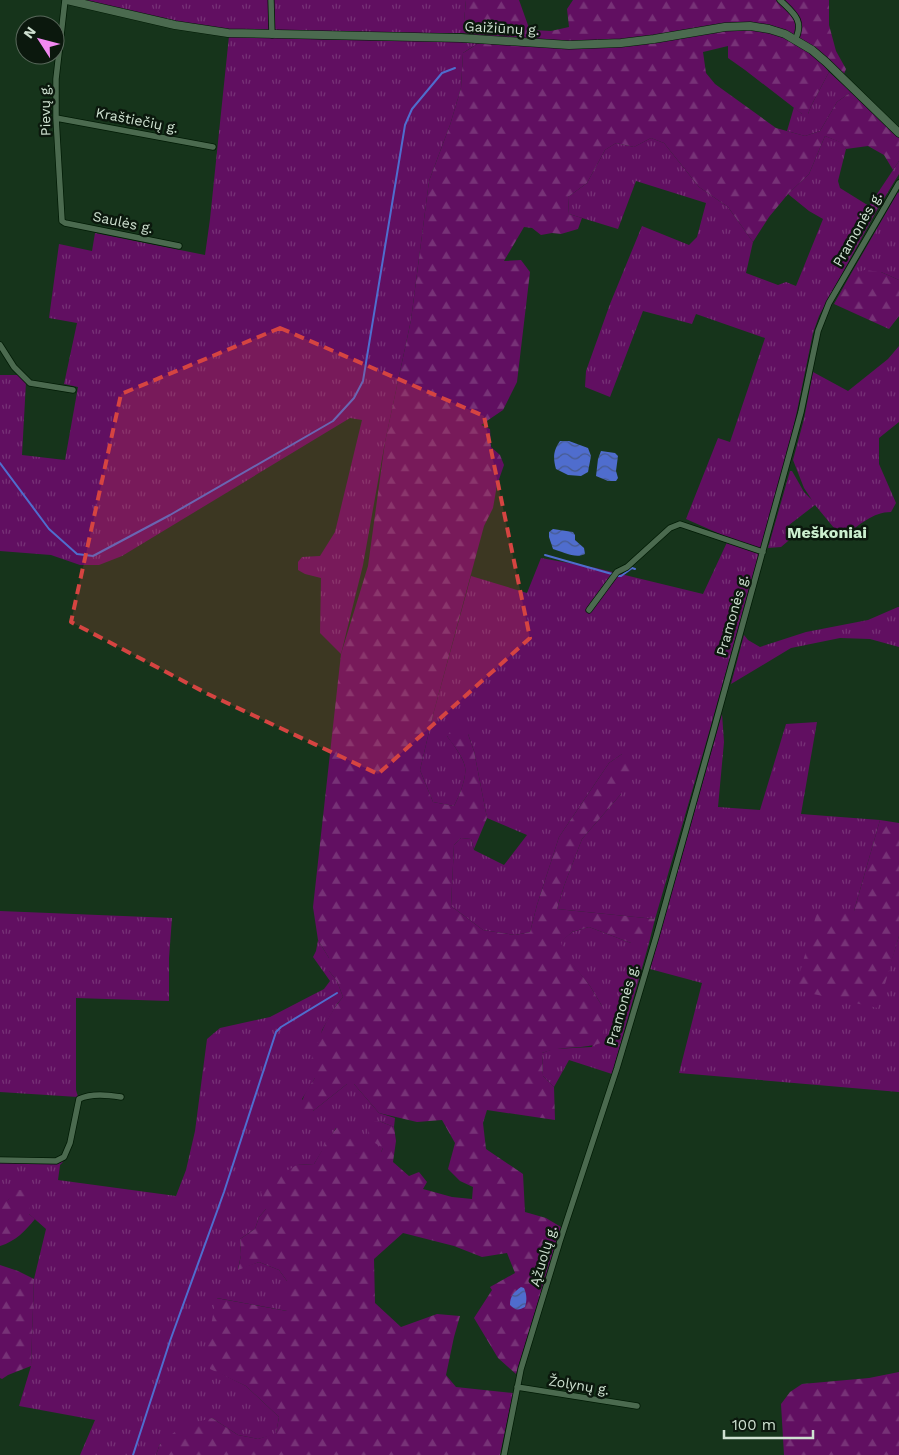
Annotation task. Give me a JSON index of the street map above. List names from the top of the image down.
{
  "streets": {
    "main road": ["Gaižiūnų g."],
    "street": [
      "Pievų g.",
      "Kraštiečių g.",
      "Saulės g.",
      "Pramonės g.",
      "Ąžuolų g.",
      "Žolynų g."
    ]
  },
  "crossings": [
    ["Gaižiūnų g.", "Pievų g."],
    ["Pievų g.", "Kraštiečių g."],
    ["Pievų g.", "Saulės g."],
    ["Pramonės g.", "Ąžuolų g."],
    ["Ąžuolų g.", "Žolynų g."]
  ],
  "districts": ["Meškoniai"],
  "scale_bar": "100 m",
  "north": "top left"
}
